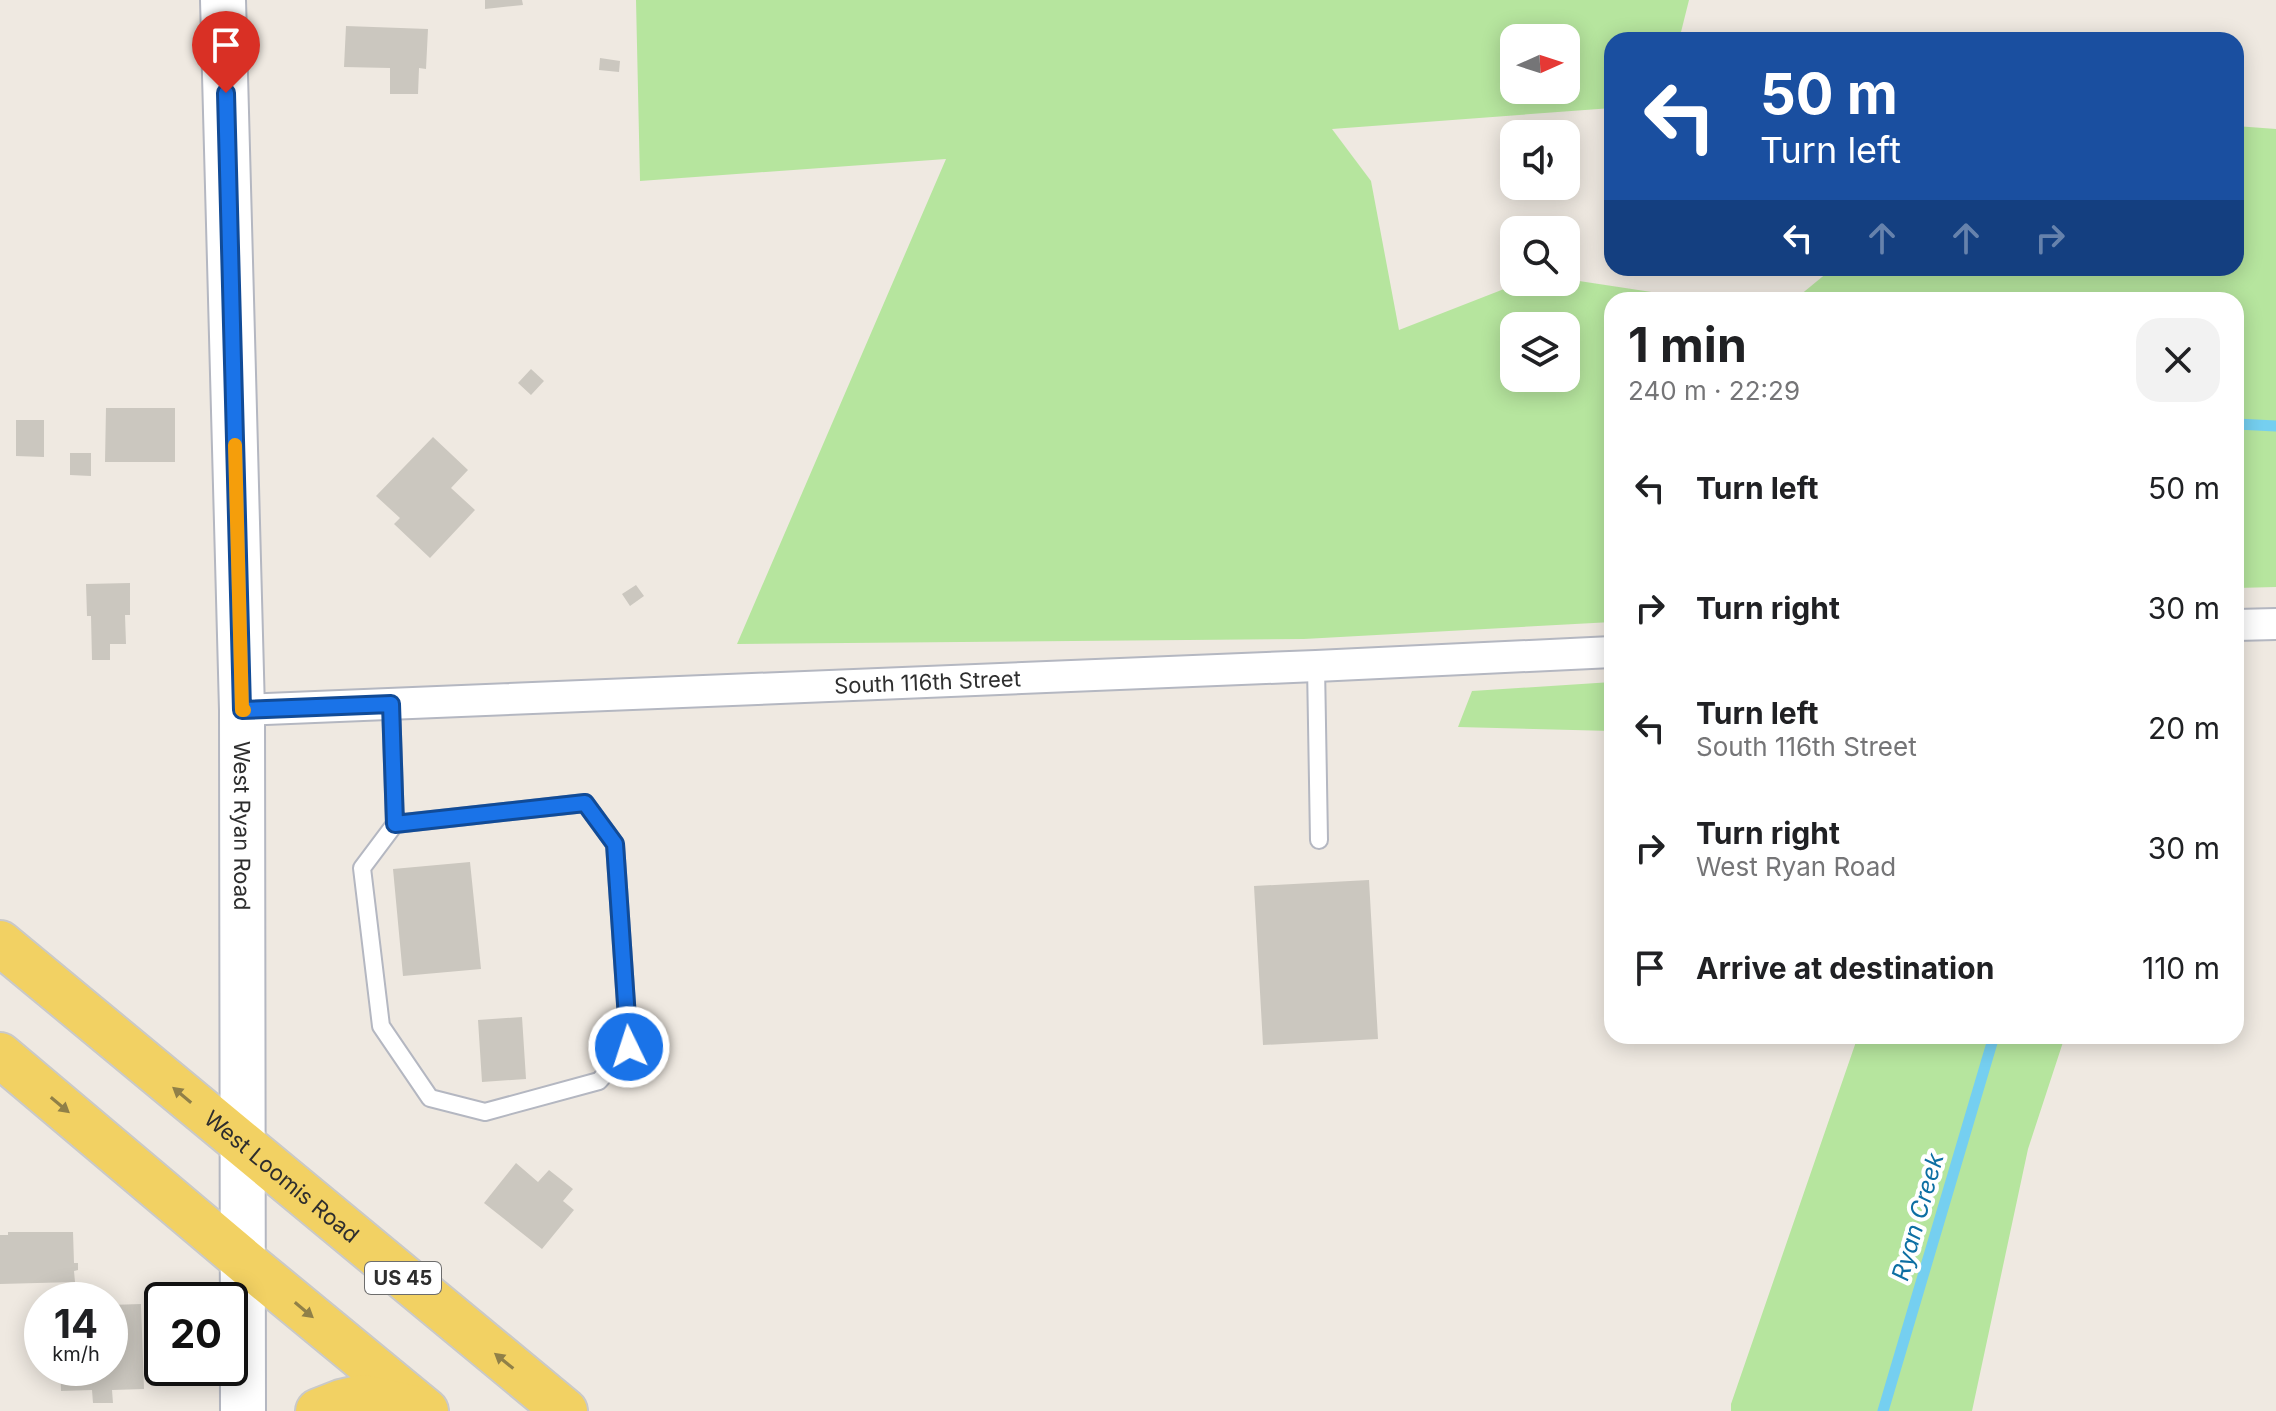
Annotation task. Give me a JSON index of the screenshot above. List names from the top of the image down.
{
  "streets": {
    "main road": ["West Loomis Road", "US 45"],
    "street": ["South 116th Street", "West Ryan Road"]
  },
  "crossings": [
    ["South 116th Street", "West Ryan Road"],
    ["West Ryan Road", "West Loomis Road"]
  ],
  "water": ["Ryan Creek"],
  "north": "right",
  "page": {
    "turn": ["50 m", "Turn left"],
    "heading": ["1 min", "240 m · 22:29"],
    "list": [
      {
        "name": "Turn left",
        "value": "50 m"
      },
      {
        "name": "Turn right",
        "value": "30 m"
      },
      {
        "name": "Turn left",
        "note": "South 116th Street",
        "value": "20 m"
      },
      {
        "name": "Turn right",
        "note": "West Ryan Road",
        "value": "30 m"
      },
      {
        "name": "Arrive at destination",
        "value": "110 m"
      }
    ],
    "speed": "14 km/h",
    "limit": "20"
  }
}
